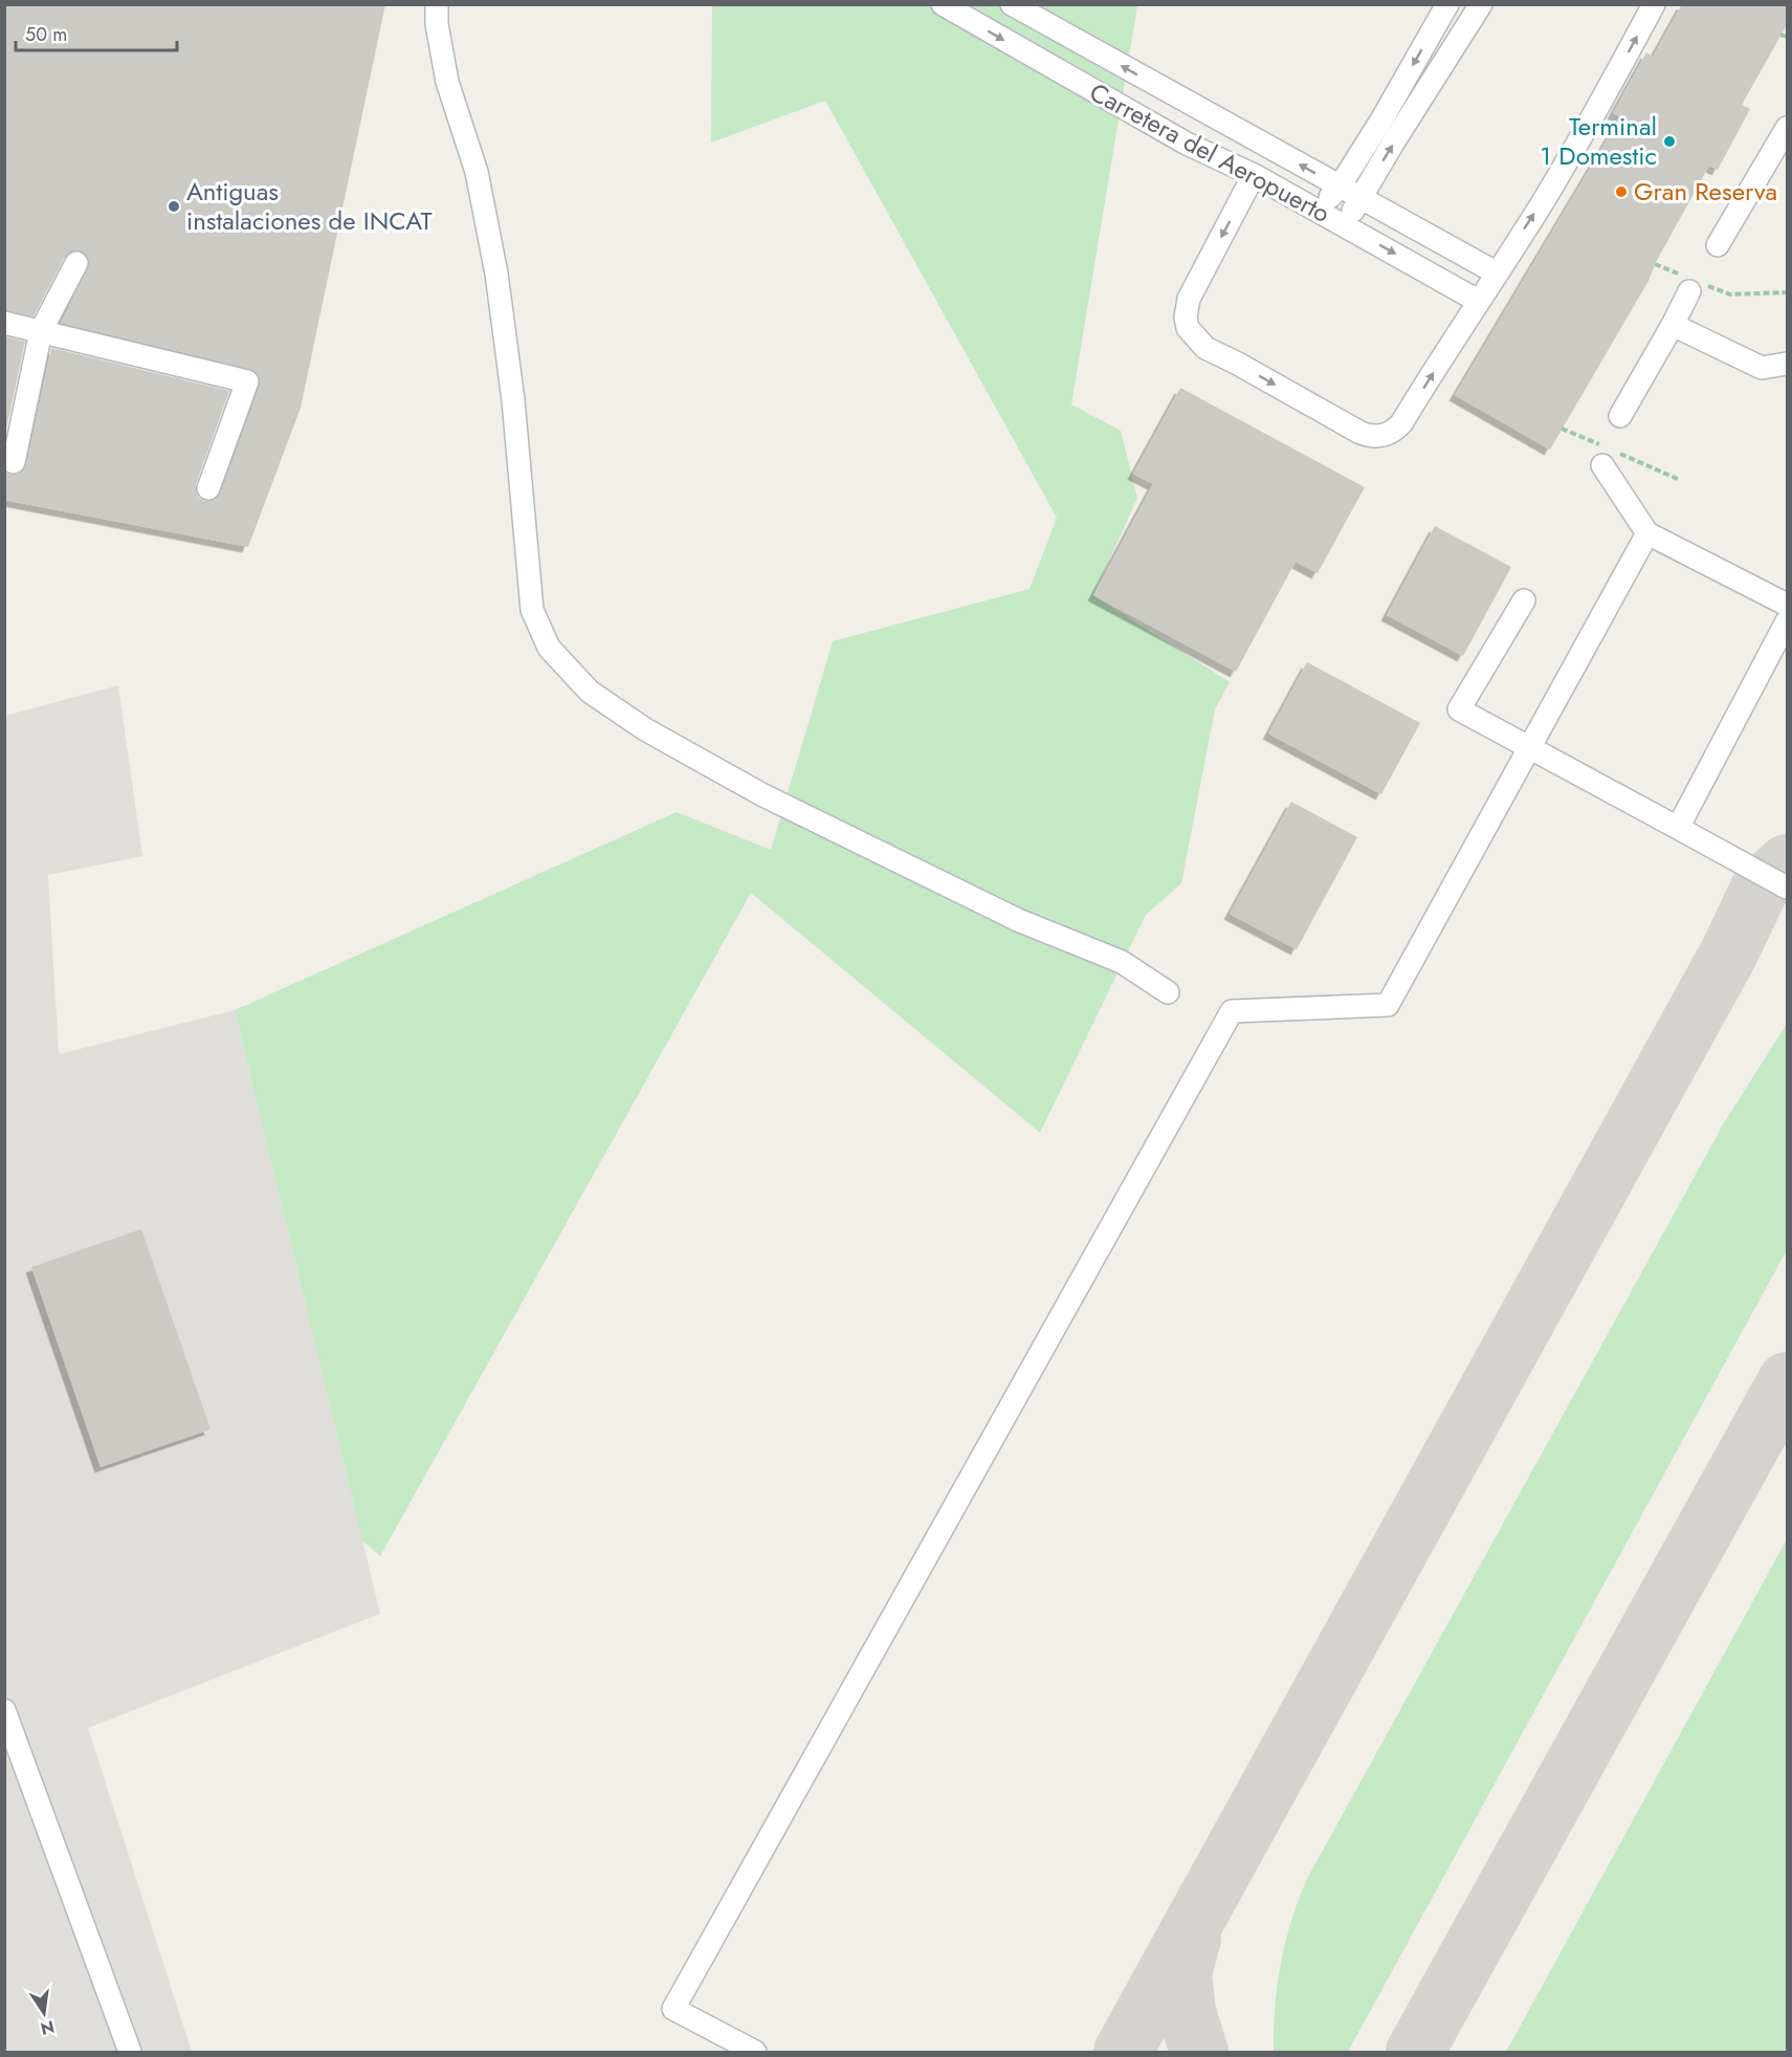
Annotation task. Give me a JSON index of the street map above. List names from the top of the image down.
{
  "streets": {
    "street": ["Carretera del Aeropuerto"]
  },
  "places": ["Terminal 1 Domestic", "Gran Reserva", "Antiguas instalaciones de INCAT"],
  "scale_bar": "50 m",
  "north": "bottom"
}
